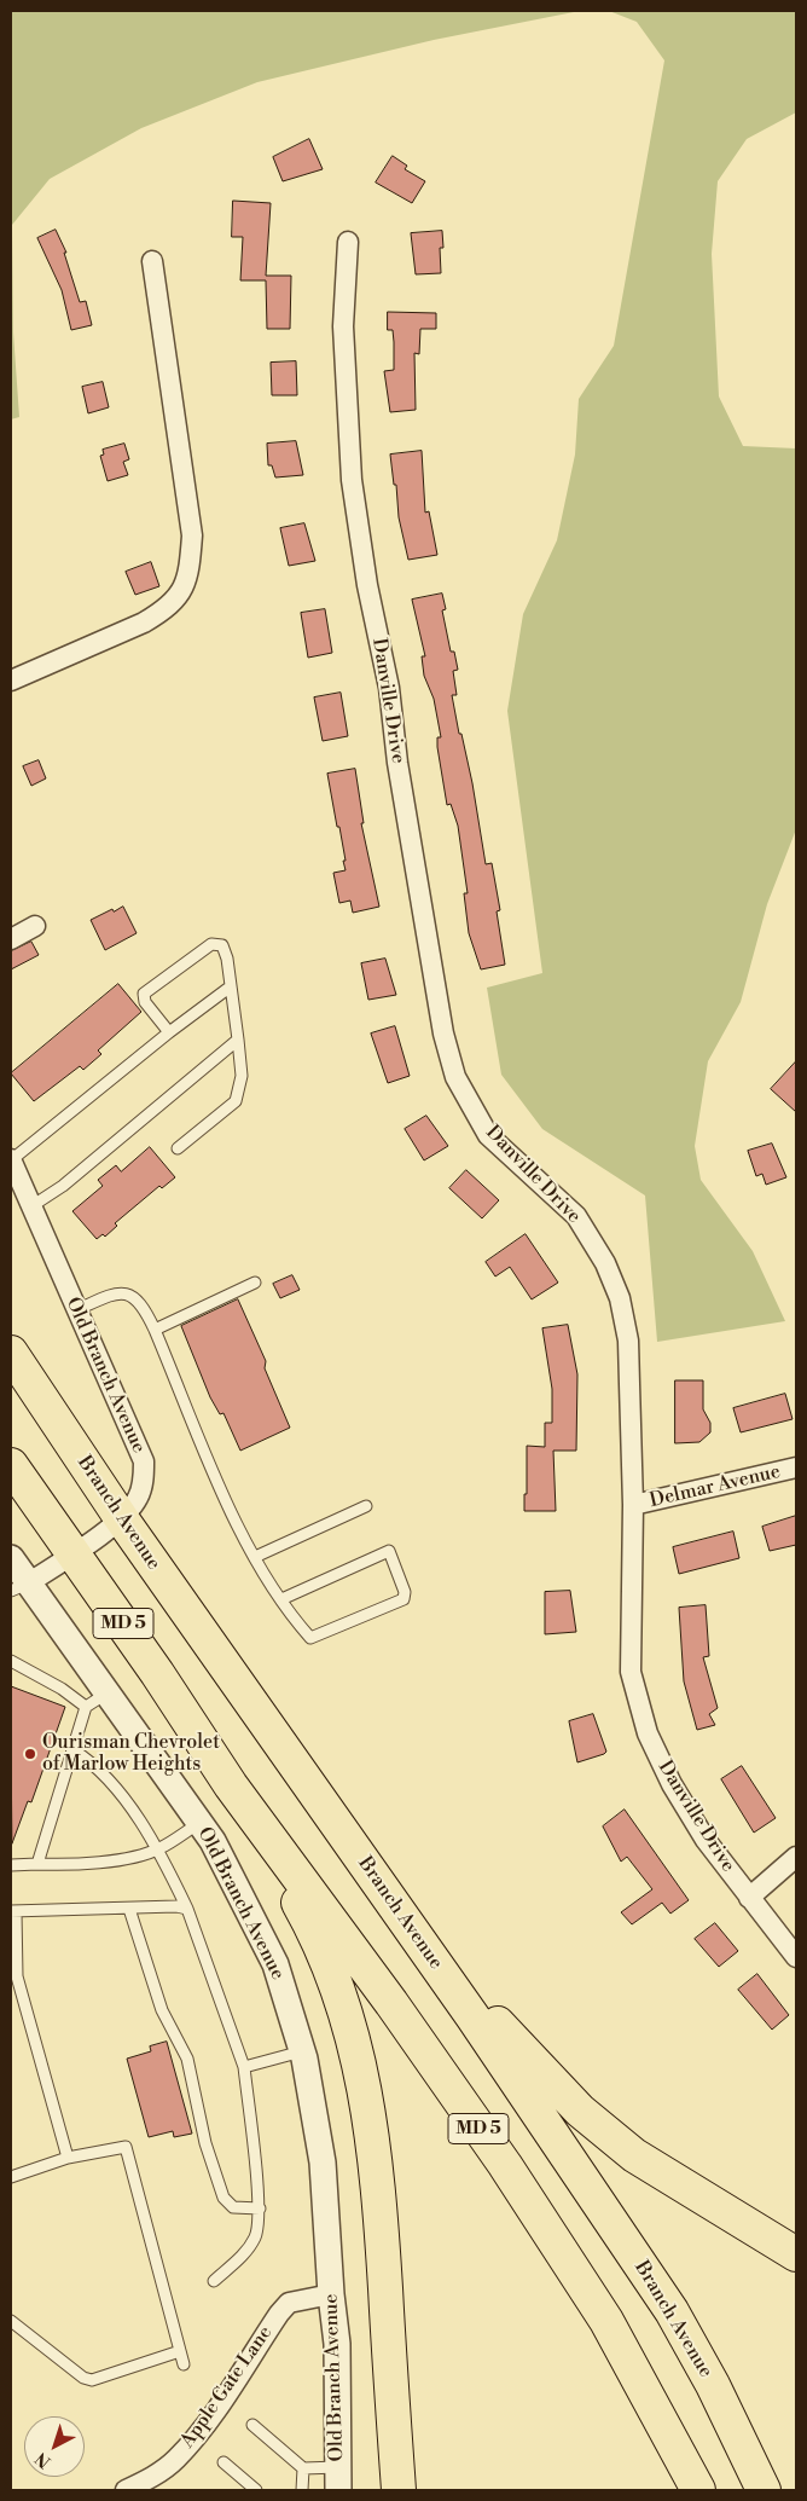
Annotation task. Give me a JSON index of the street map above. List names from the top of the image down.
{
  "streets": {
    "highway": ["Branch Avenue", "MD 5"],
    "street": [
      "Danville Drive",
      "Old Branch Avenue",
      "Delmar Avenue",
      "Apple Gate Lane"
    ]
  },
  "crossings": [
    ["Danville Drive", "Delmar Avenue"],
    ["Old Branch Avenue", "Branch Avenue"],
    ["Old Branch Avenue", "MD 5"],
    ["Old Branch Avenue", "Apple Gate Lane"]
  ],
  "places": ["Ourisman Chevrolet of Marlow Heights"],
  "north": "bottom left"
}
